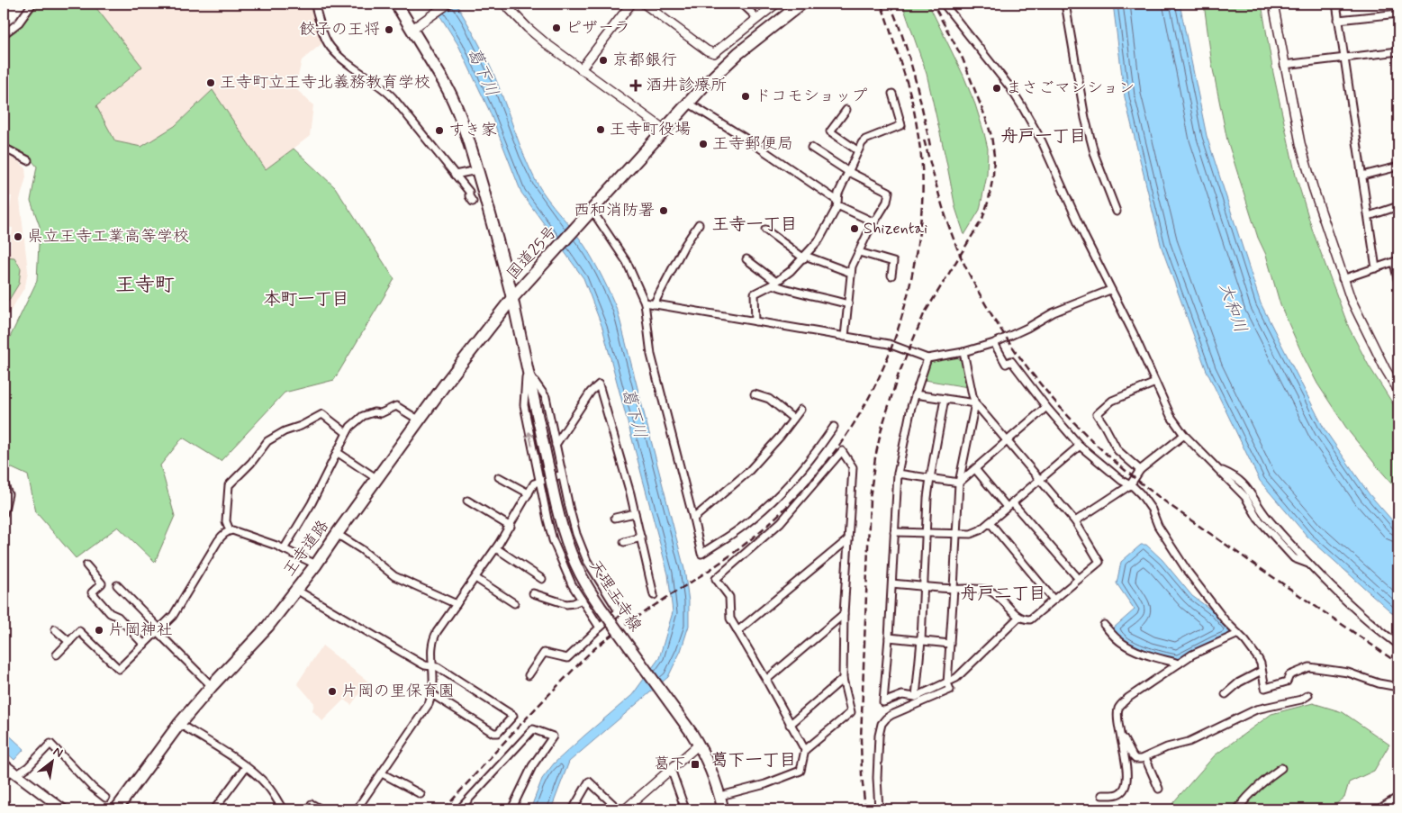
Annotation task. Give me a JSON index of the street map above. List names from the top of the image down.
{
  "streets": {
    "highway": ["国道25号", "王寺道路"],
    "main road": ["天理王寺線"]
  },
  "crossings": [
    ["国道25号", "王寺道路"],
    ["国道25号", "天理王寺線"],
    ["王寺道路", "天理王寺線"]
  ],
  "districts": [
    "舟戸一丁目",
    "王寺一丁目",
    "王寺町",
    "本町一丁目",
    "舟戸二丁目",
    "葛下一丁目"
  ],
  "water": ["葛下川", "大和川"],
  "places": {
    "other": [
      "ピザーラ",
      "餃子の王将",
      "京都銀行",
      "王寺町立王寺北義務教育学校",
      "まさごマンション",
      "ドコモショップ",
      "王寺町役場",
      "すき家",
      "王寺郵便局",
      "西和消防署",
      "Shizentai",
      "県立王寺工業高等学校",
      "片岡神社",
      "片岡の里保育園"
    ],
    "health": ["酒井診療所"],
    "transit": ["葛下"]
  },
  "north": "top right"
}
